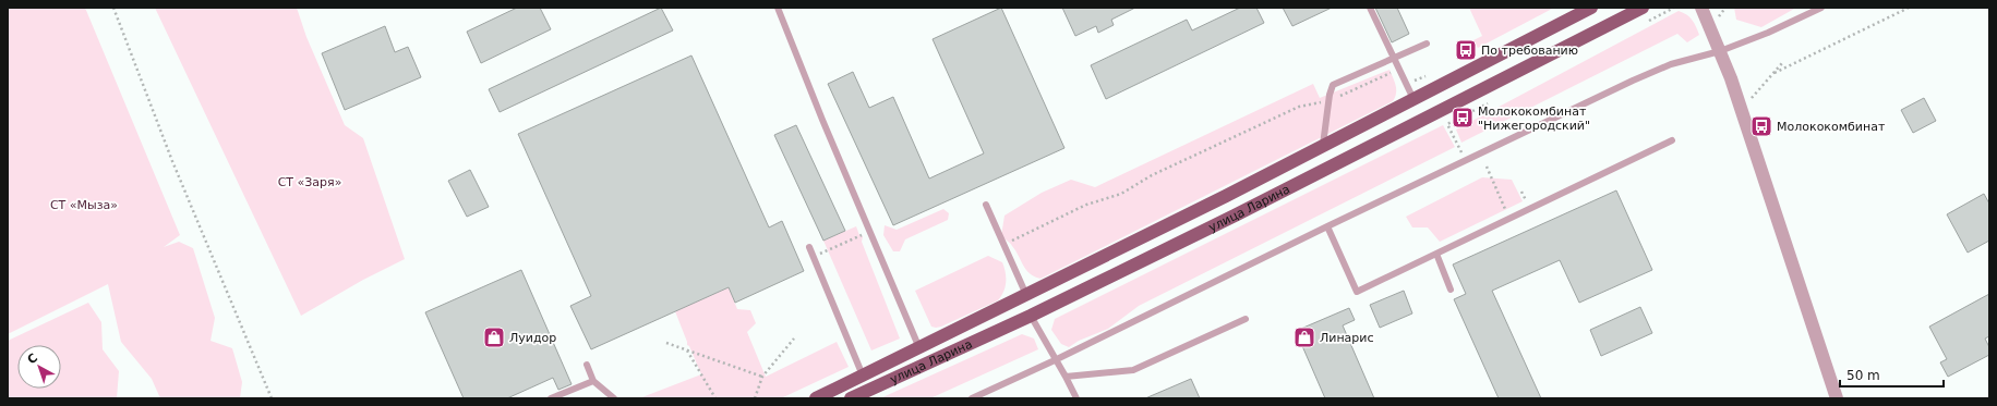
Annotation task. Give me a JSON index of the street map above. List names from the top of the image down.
{
  "streets": {
    "main road": ["улица Ларина"]
  },
  "parks": ["СТ «Заря»", "СТ «Мыза»"],
  "places": {
    "bus stop": ["По требованию", "Молококомбинат \"Нижегородский\"", "Молококомбинат"],
    "shop": ["Луидор", "Линарис"]
  },
  "scale_bar": "50 m",
  "north": "top left"
}
